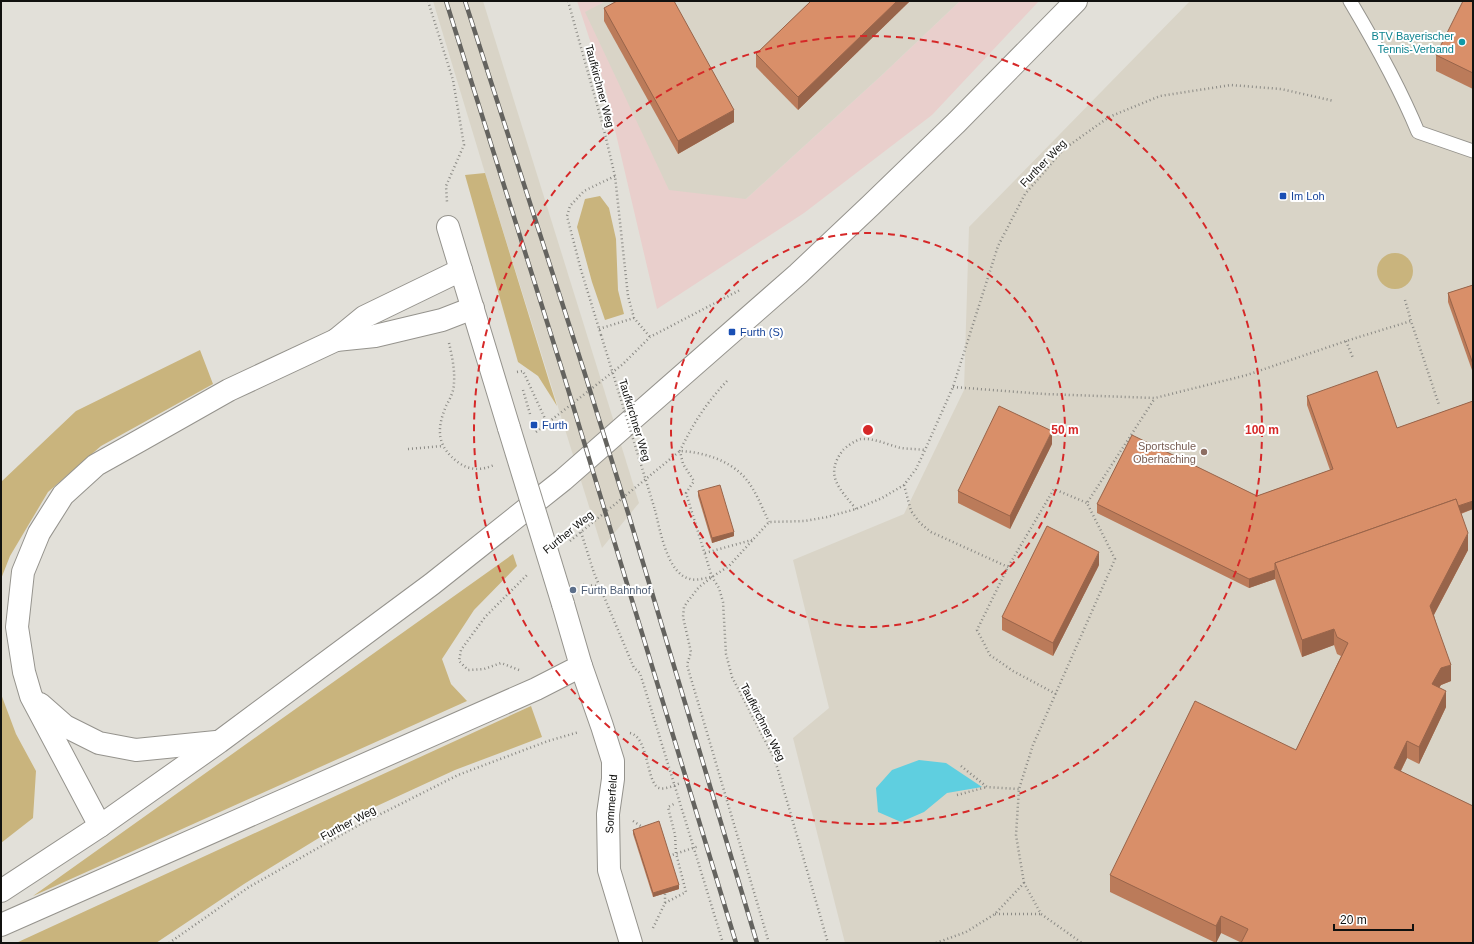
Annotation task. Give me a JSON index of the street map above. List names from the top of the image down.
{
  "streets": {
    "main road": ["Sommerfeld"],
    "path": ["Taufkirchner Weg", "Further Weg"]
  },
  "crossings": [
    ["Taufkirchner Weg", "Further Weg"]
  ],
  "places": {
    "other": ["BTV Bayerischer Tennis-Verband", "Sportschule Oberhaching", "Furth Bahnhof"],
    "transit": ["Im Loh", "Furth (S)", "Furth"]
  },
  "scale_bar": "20 m",
  "rings": ["50 m", "100 m"]
}
